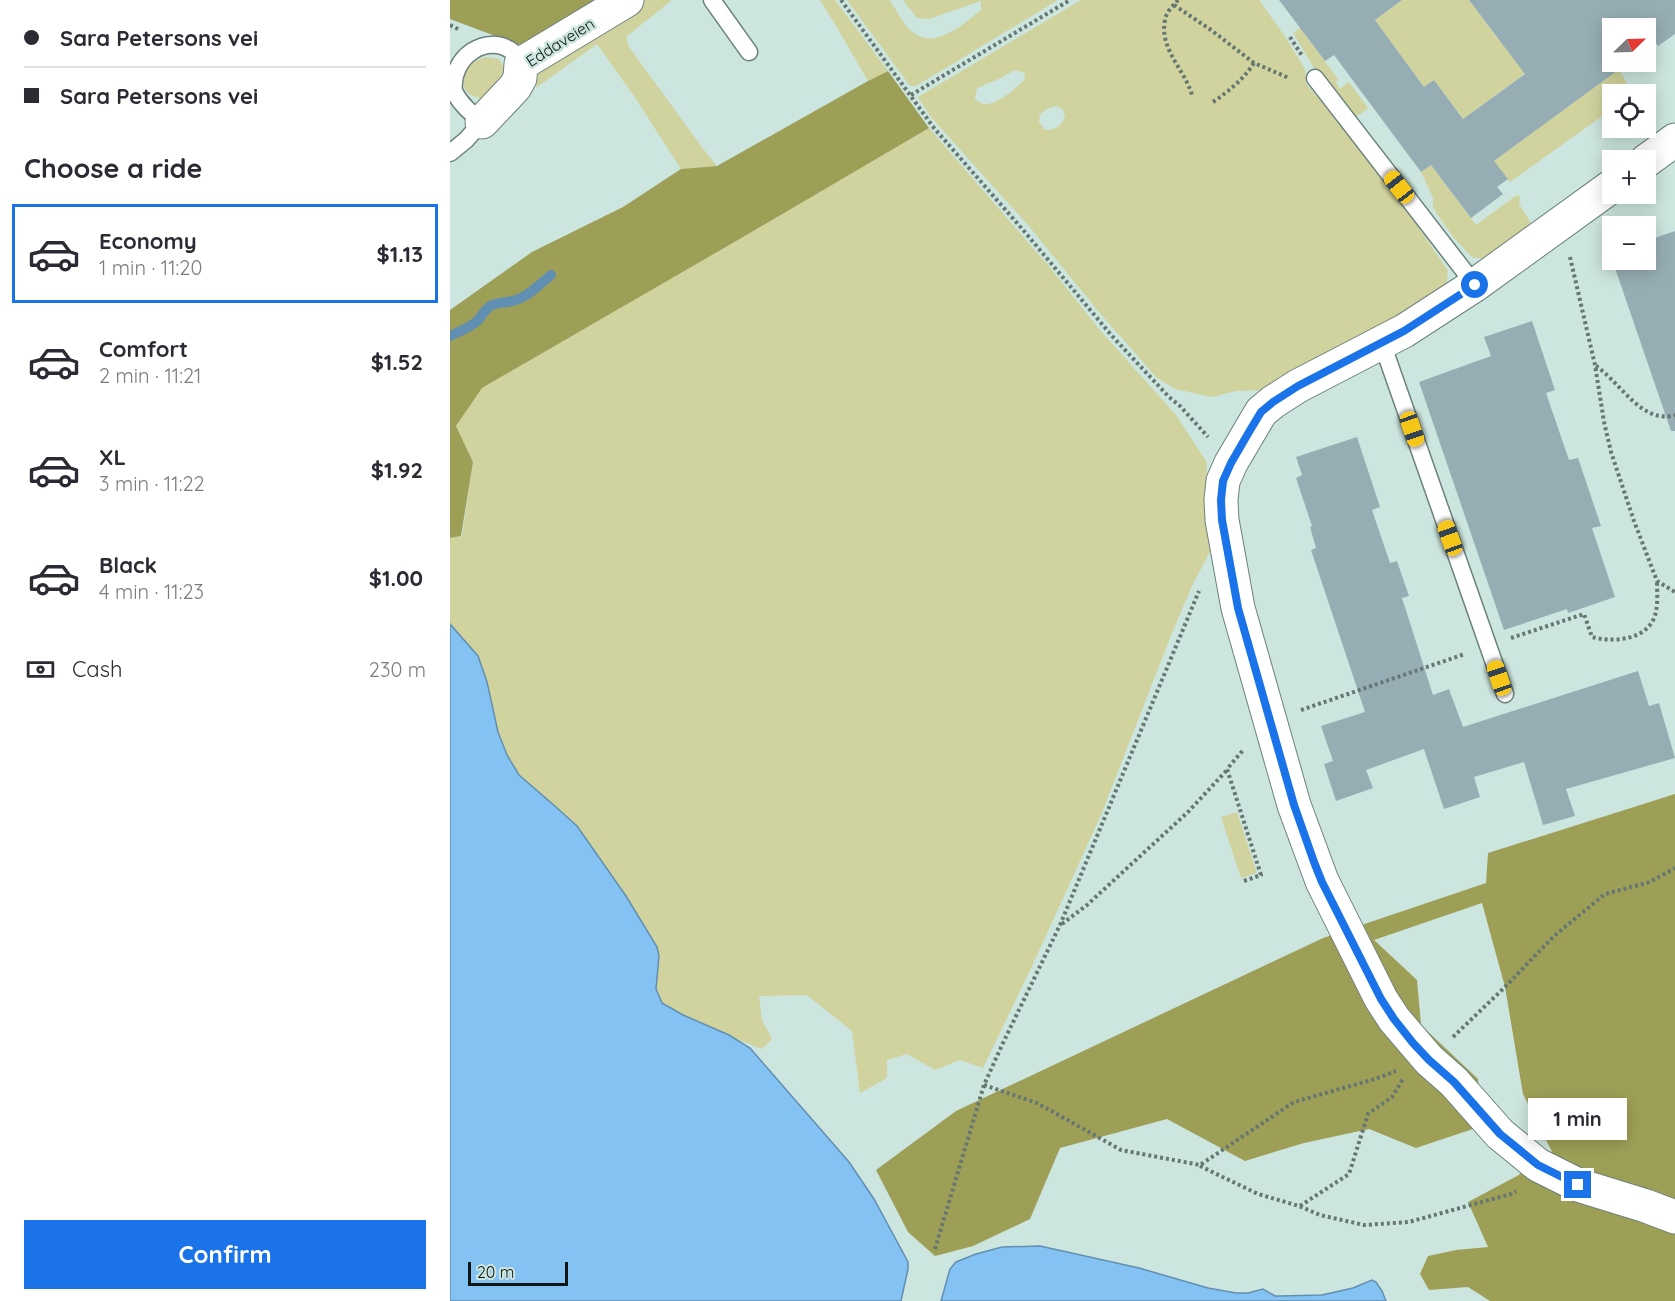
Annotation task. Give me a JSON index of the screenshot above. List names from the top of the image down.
{
  "streets": {
    "street": ["Eddaveien"]
  },
  "scale_bar": "20 m",
  "north": "top right",
  "page": {
    "banner": ["Sara Petersons vei", "Sara Petersons vei"],
    "map_buttons": ["+", "−"],
    "heading": "Choose a ride",
    "list": [
      {
        "name": "Economy",
        "note": "1 min · 11:20",
        "value": "$1.13"
      },
      {
        "name": "Comfort",
        "note": "2 min · 11:21",
        "value": "$1.52"
      },
      {
        "name": "XL",
        "note": "3 min · 11:22",
        "value": "$1.92"
      },
      {
        "name": "Black",
        "note": "4 min · 11:23",
        "value": "$1.00"
      }
    ],
    "pay": ["Cash", "230 m"],
    "bubble": "1 min",
    "buttons": "Confirm",
    "scale": "20 m"
  }
}
